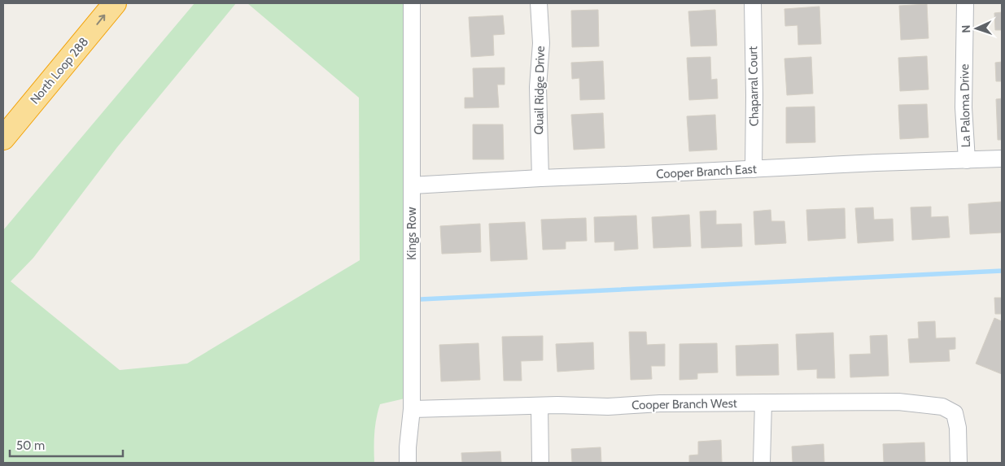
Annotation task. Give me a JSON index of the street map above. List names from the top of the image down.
{
  "streets": {
    "highway": ["North Loop 288"],
    "street": [
      "Chaparral Court",
      "Quail Ridge Drive",
      "La Paloma Drive",
      "Cooper Branch East",
      "Kings Row",
      "Cooper Branch West"
    ]
  },
  "crossings": [
    ["Chaparral Court", "Cooper Branch East"],
    ["Quail Ridge Drive", "Cooper Branch East"],
    ["La Paloma Drive", "Cooper Branch East"],
    ["Cooper Branch East", "Kings Row"],
    ["Kings Row", "Cooper Branch West"]
  ],
  "one_way": ["North Loop 288"],
  "scale_bar": "50 m",
  "north": "left"
}
